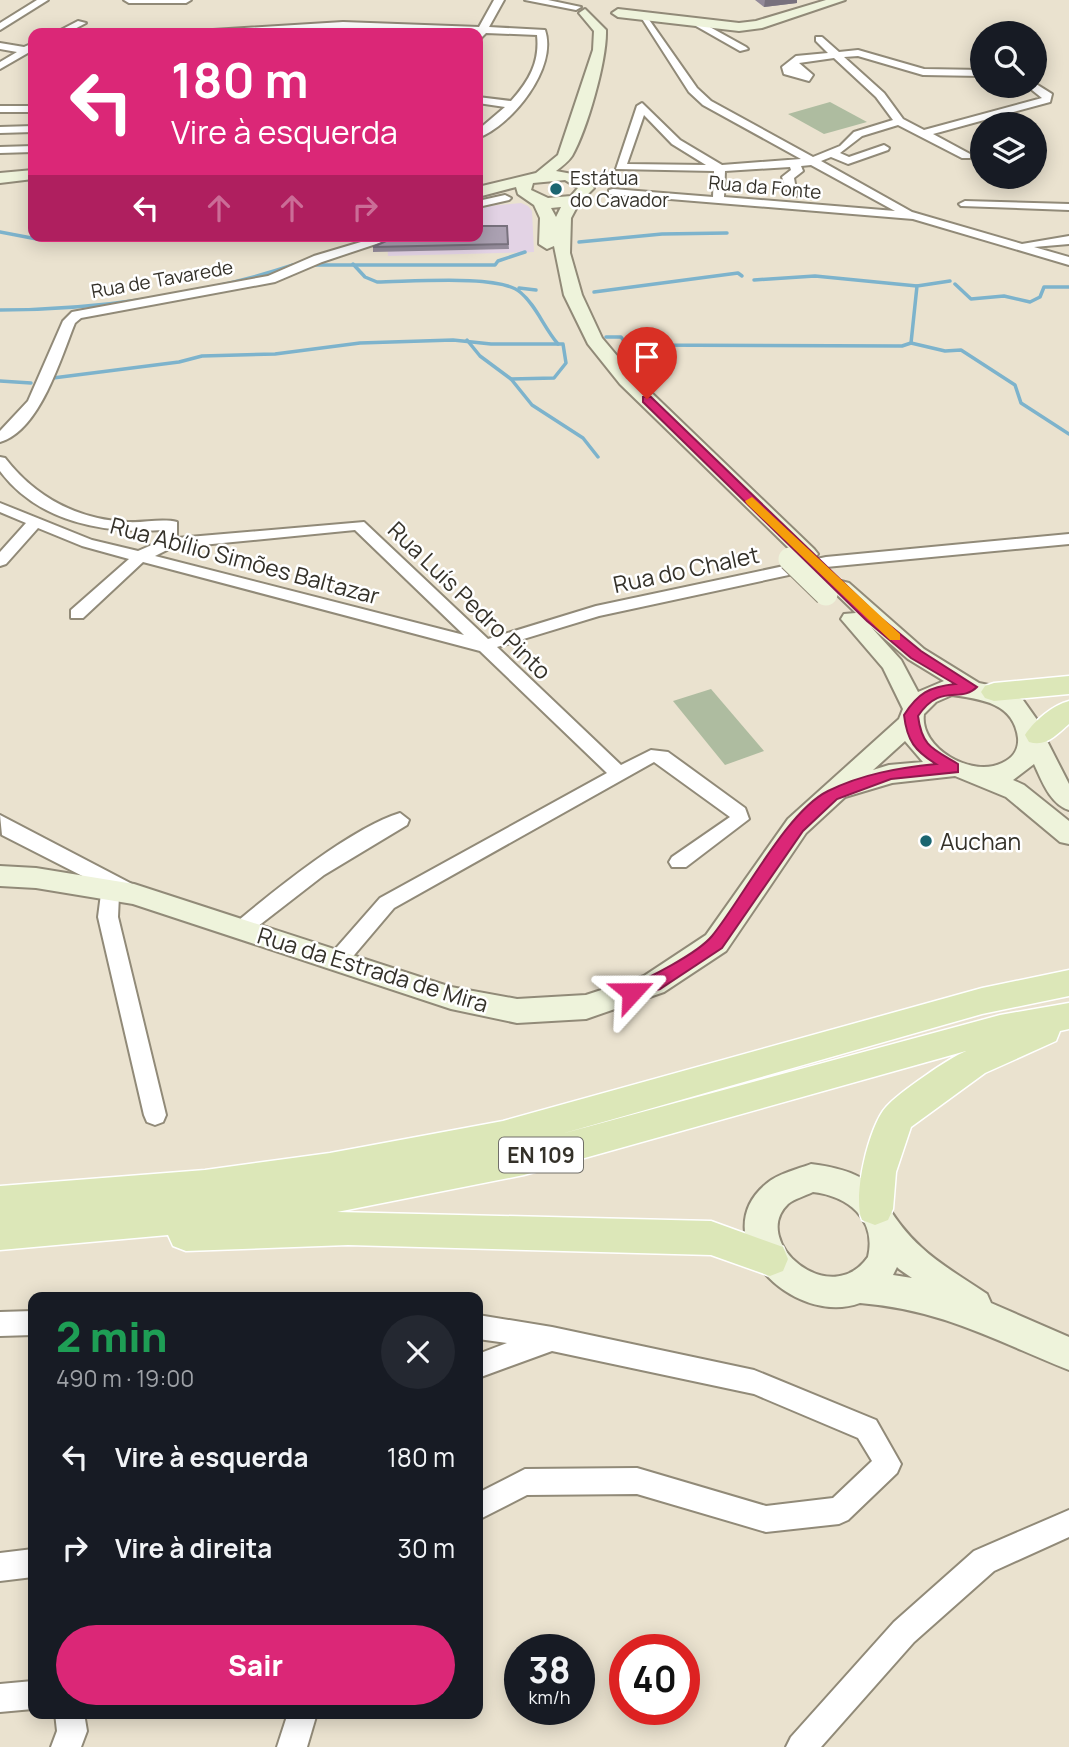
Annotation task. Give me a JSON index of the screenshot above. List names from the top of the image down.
{
  "streets": {
    "main road": ["Rua da Estrada de Mira", "EN 109"],
    "street": [
      "Rua da Fonte",
      "Rua de Tavarede",
      "Rua Abílio Simões Baltazar",
      "Rua do Chalet",
      "Rua Luís Pedro Pinto"
    ]
  },
  "crossings": [
    ["Rua Abílio Simões Baltazar", "Rua do Chalet"],
    ["Rua Abílio Simões Baltazar", "Rua Luís Pedro Pinto"],
    ["Rua do Chalet", "Rua Luís Pedro Pinto"]
  ],
  "places": ["Estátua do Cavador", "Auchan"],
  "page": {
    "turn": ["180 m", "Vire à esquerda"],
    "heading": ["2 min", "490 m · 19:00"],
    "list": [
      {
        "name": "Vire à esquerda",
        "value": "180 m"
      },
      {
        "name": "Vire à direita",
        "value": "30 m"
      }
    ],
    "buttons": "Sair",
    "speed": "38 km/h",
    "limit": "40"
  }
}
